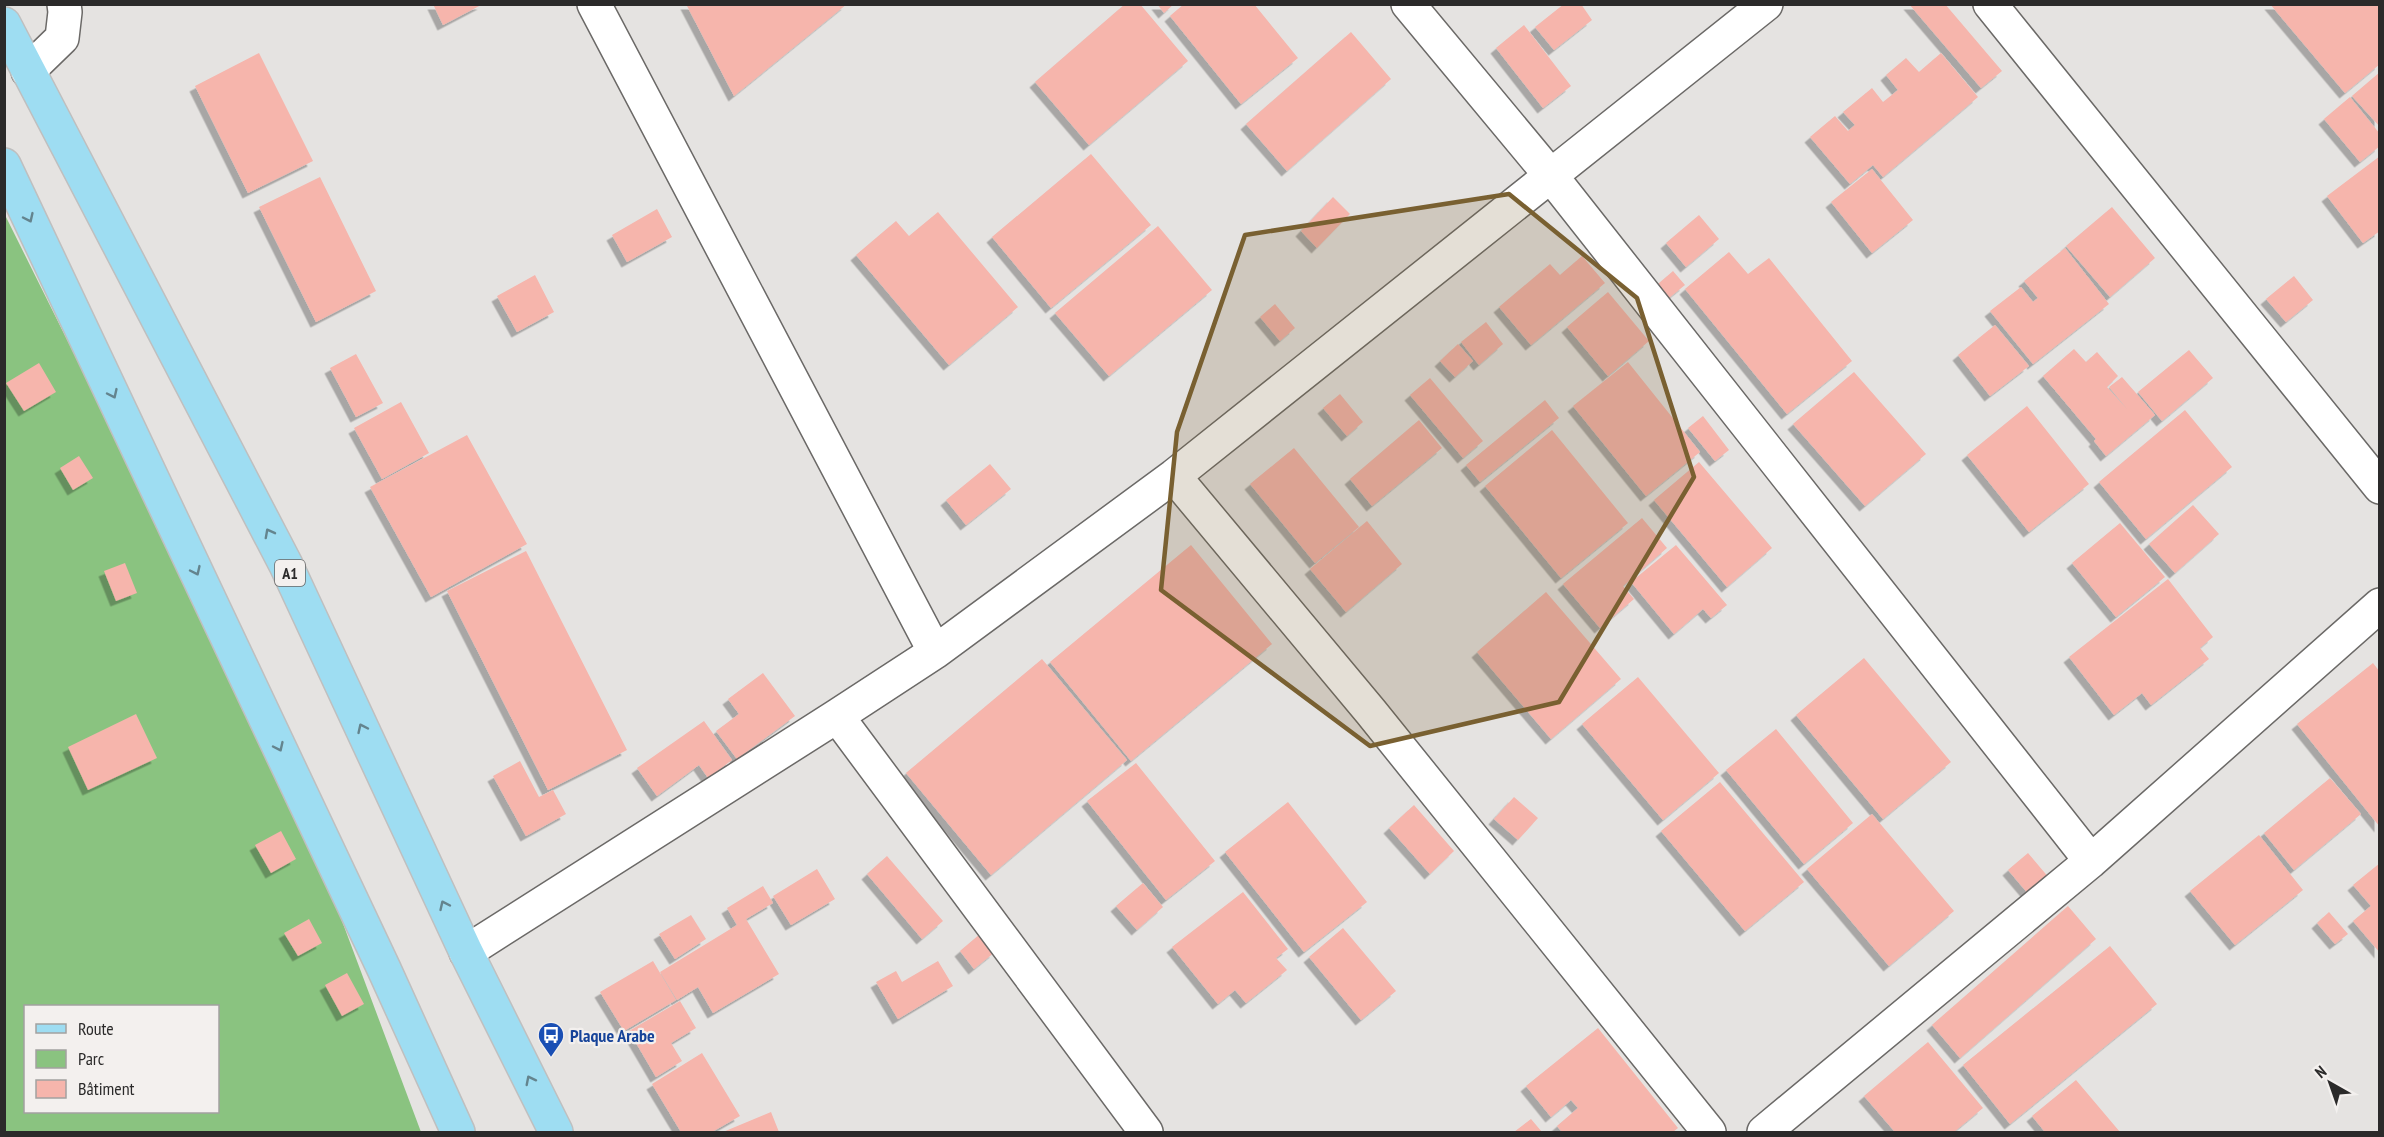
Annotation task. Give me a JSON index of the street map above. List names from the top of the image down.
{
  "streets": {
    "main road": ["A1"]
  },
  "places": {
    "bus stop": ["Plaque Arabe"]
  },
  "legend": ["Route", "Parc", "Bâtiment"],
  "north": "top left"
}
